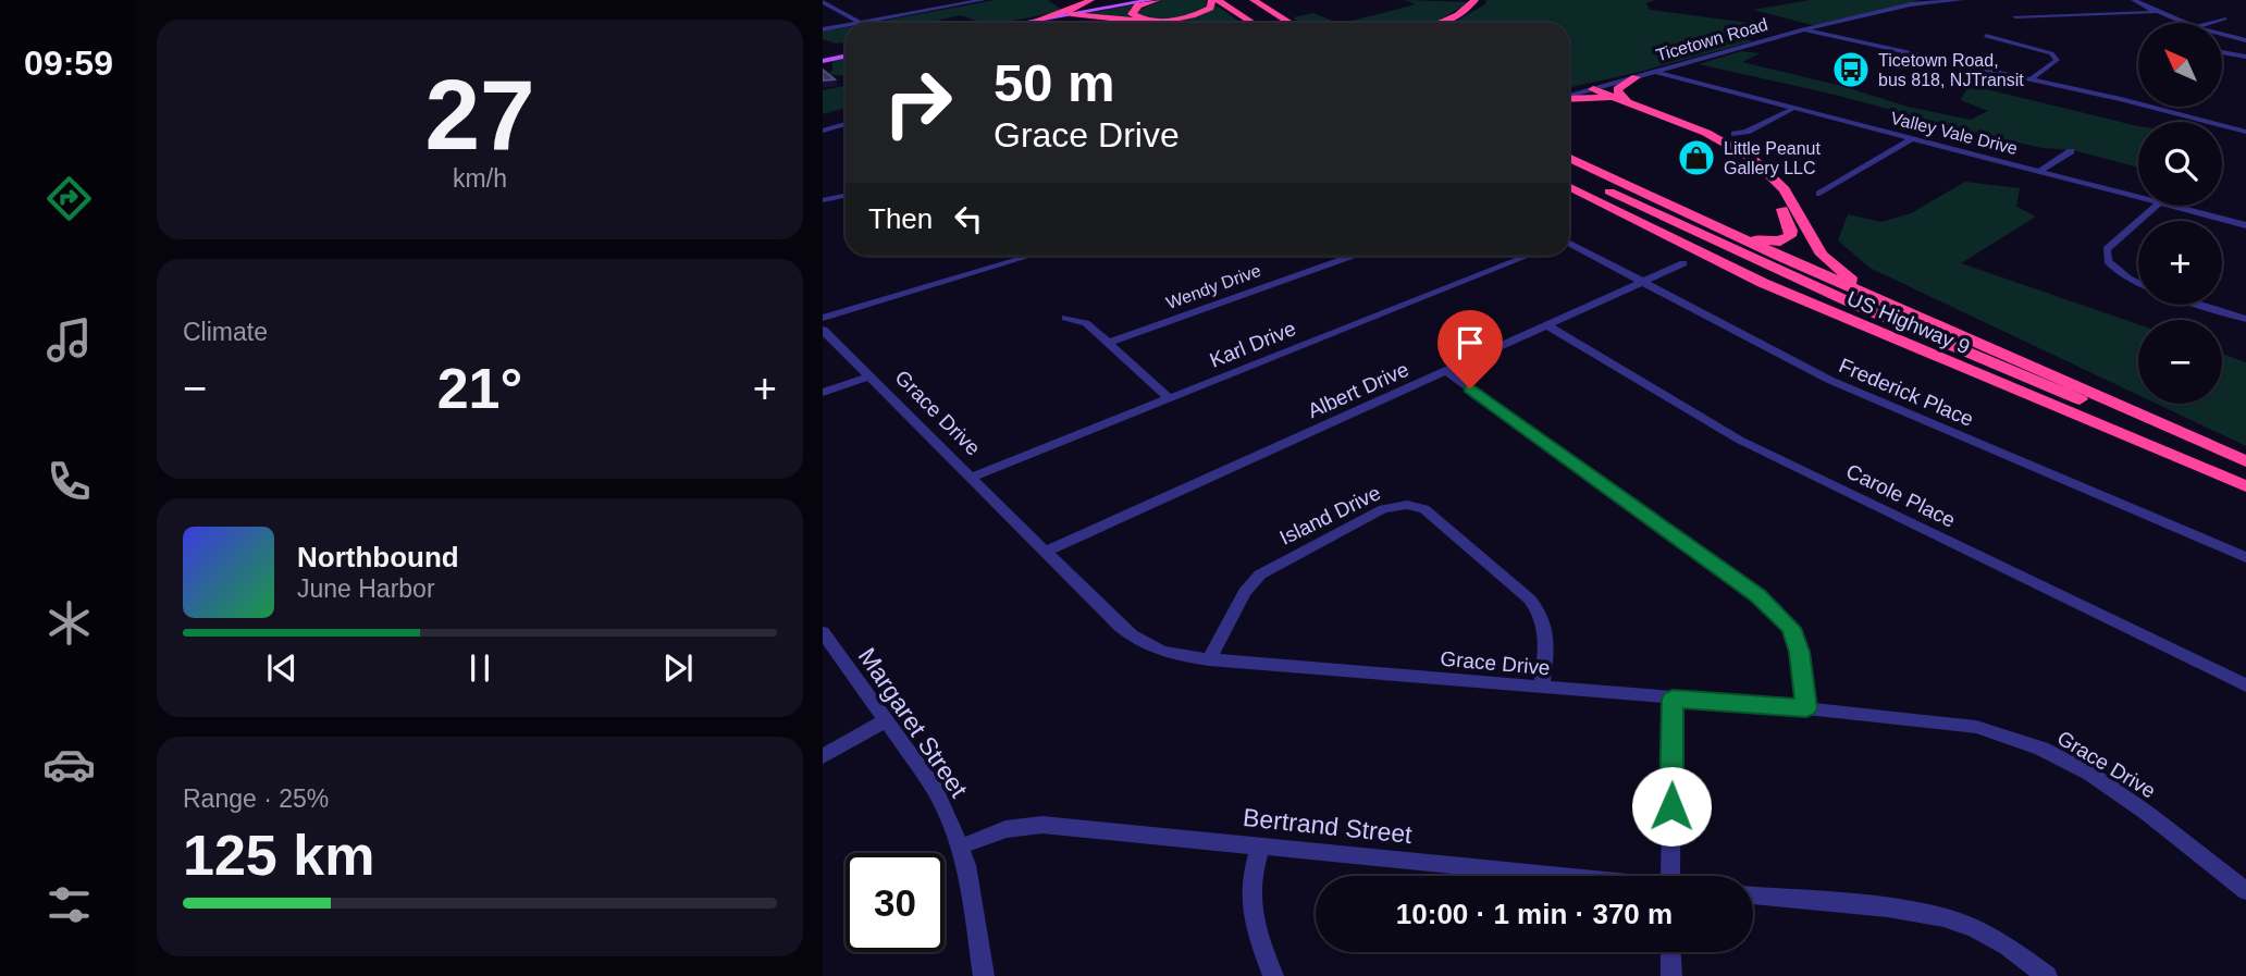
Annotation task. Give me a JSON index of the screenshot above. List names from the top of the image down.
{
  "streets": {
    "highway": ["US Highway 9"],
    "street": [
      "Ticetown Road",
      "Valley Vale Drive",
      "Wendy Drive",
      "Karl Drive",
      "Albert Drive",
      "Frederick Place",
      "Grace Drive",
      "Carole Place",
      "Island Drive",
      "Margaret Street",
      "Bertrand Street"
    ]
  },
  "crossings": [
    ["Ticetown Road", "Valley Vale Drive"],
    ["Karl Drive", "Grace Drive"],
    ["Albert Drive", "Frederick Place"],
    ["Albert Drive", "Grace Drive"],
    ["Albert Drive", "Carole Place"],
    ["Grace Drive", "Island Drive"],
    ["Margaret Street", "Bertrand Street"]
  ],
  "places": {
    "bus stop": ["Ticetown Road, bus 818, NJTransit"],
    "shop": ["Little Peanut Gallery LLC"]
  },
  "north": "top left",
  "page": {
    "tabs": "09:59",
    "tile": [
      ["27", "km/h"],
      "Climate",
      ["Range · 25%", "125 km"]
    ],
    "map_buttons": ["+", "−"],
    "turn": ["50 m", "Grace Drive"],
    "then": "Then",
    "heat": ["−", "21°", "+"],
    "song": ["Northbound", "June Harbor"],
    "limit": "30",
    "trip": "10:00 · 1 min · 370 m"
  }
}
